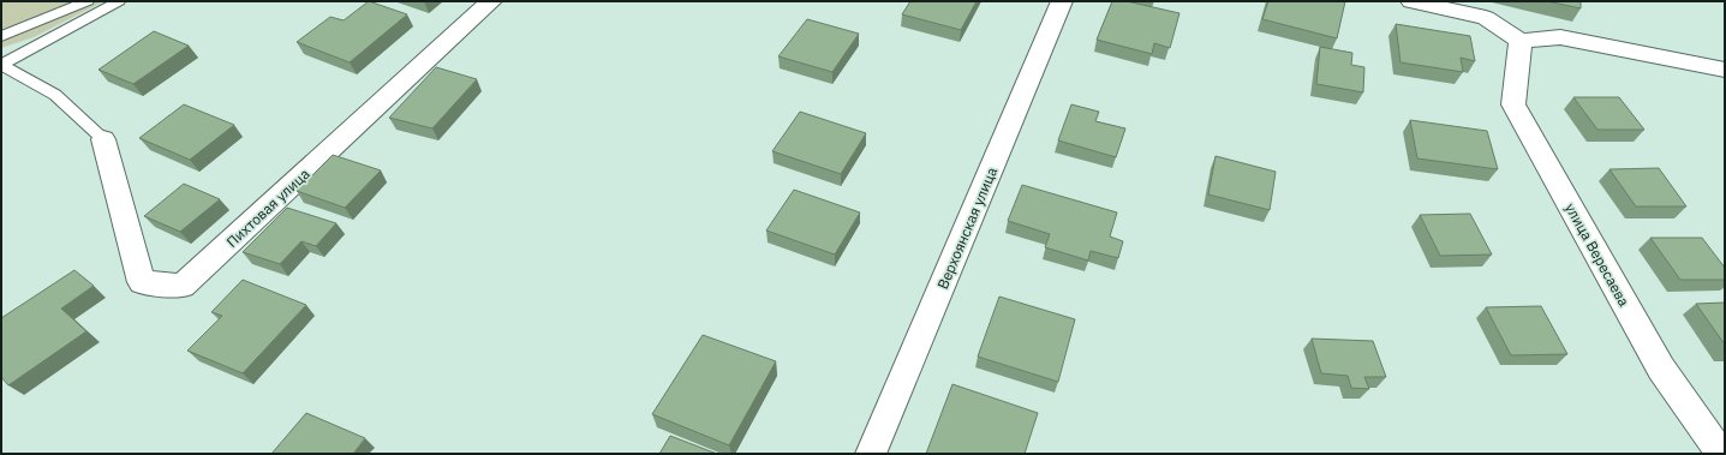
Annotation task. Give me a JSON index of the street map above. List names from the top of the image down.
{
  "streets": {
    "street": ["Пихтовая улица", "Верхоянская улица", "улица Вересаева"]
  }
}
